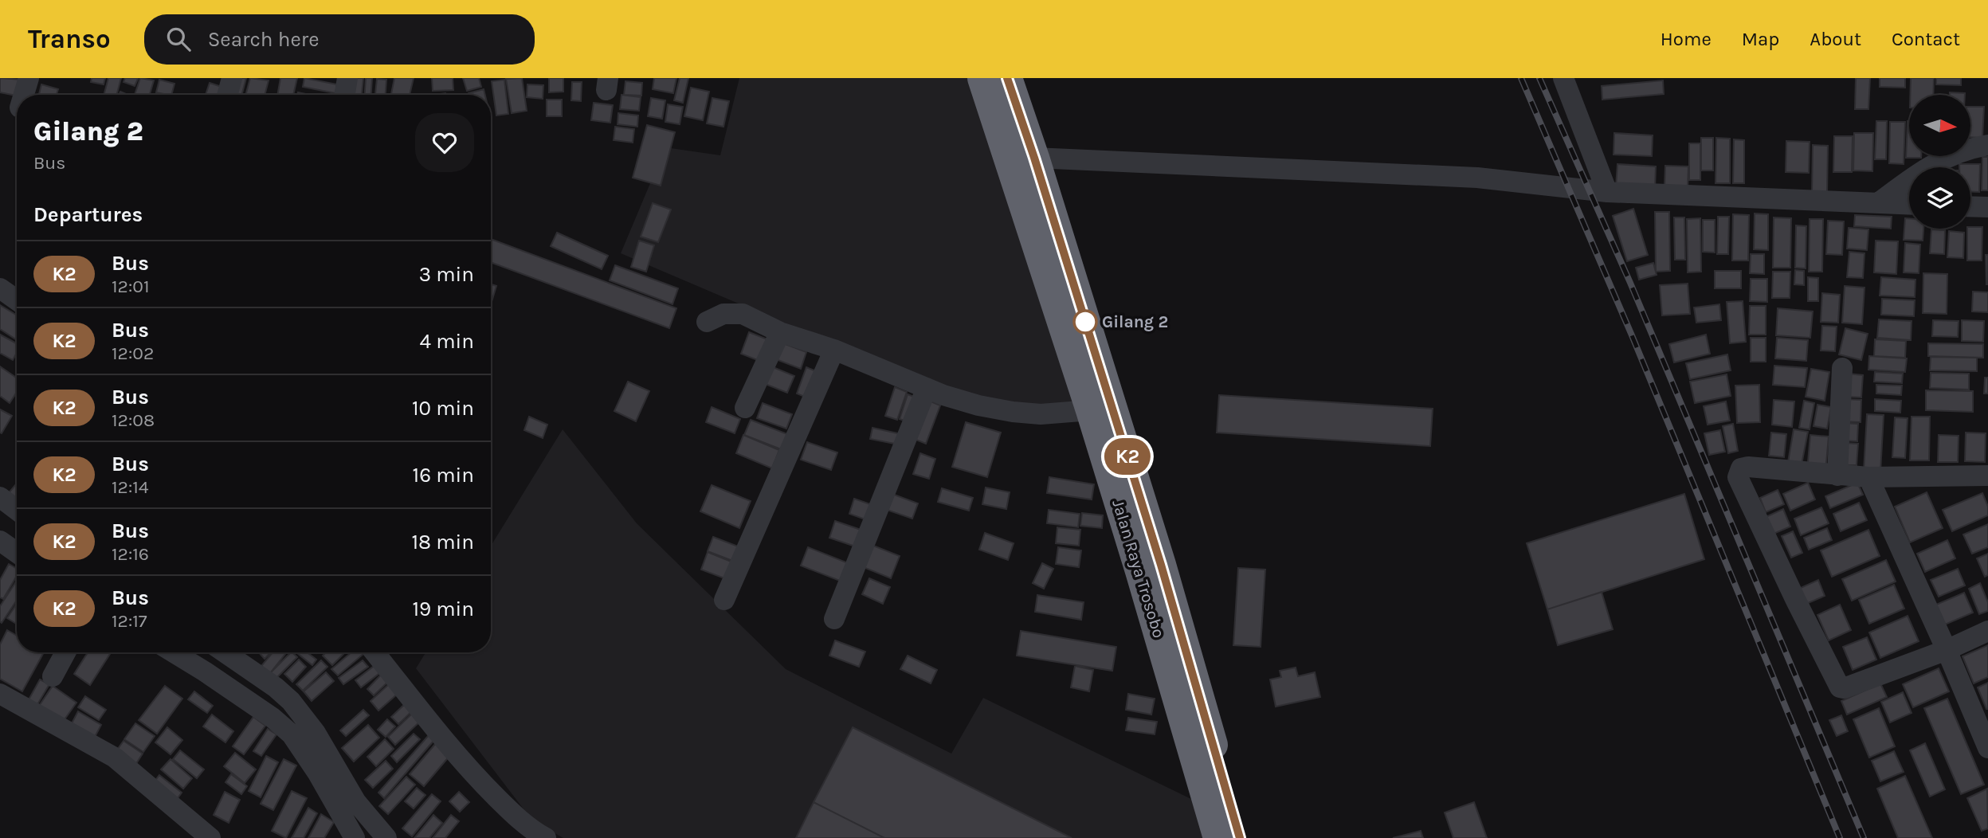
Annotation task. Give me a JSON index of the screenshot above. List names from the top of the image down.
{
  "streets": {
    "highway": ["Jalan Raya Trosobo"]
  },
  "places": ["Gilang 2"],
  "lines": ["bus line K2"],
  "north": "right",
  "page": {
    "header": "Transo",
    "search": "Search here",
    "nav": [
      "Home",
      "Map",
      "About",
      "Contact"
    ],
    "on_map": "K2",
    "heading": [
      ["Gilang 2", "Bus"],
      "Departures"
    ],
    "list": [
      {
        "mark": "K2",
        "name": "Bus",
        "note": "12:01",
        "value": "3 min"
      },
      {
        "mark": "K2",
        "name": "Bus",
        "note": "12:02",
        "value": "4 min"
      },
      {
        "mark": "K2",
        "name": "Bus",
        "note": "12:08",
        "value": "10 min"
      },
      {
        "mark": "K2",
        "name": "Bus",
        "note": "12:14",
        "value": "16 min"
      },
      {
        "mark": "K2",
        "name": "Bus",
        "note": "12:16",
        "value": "18 min"
      },
      {
        "mark": "K2",
        "name": "Bus",
        "note": "12:17",
        "value": "19 min"
      }
    ]
  }
}
